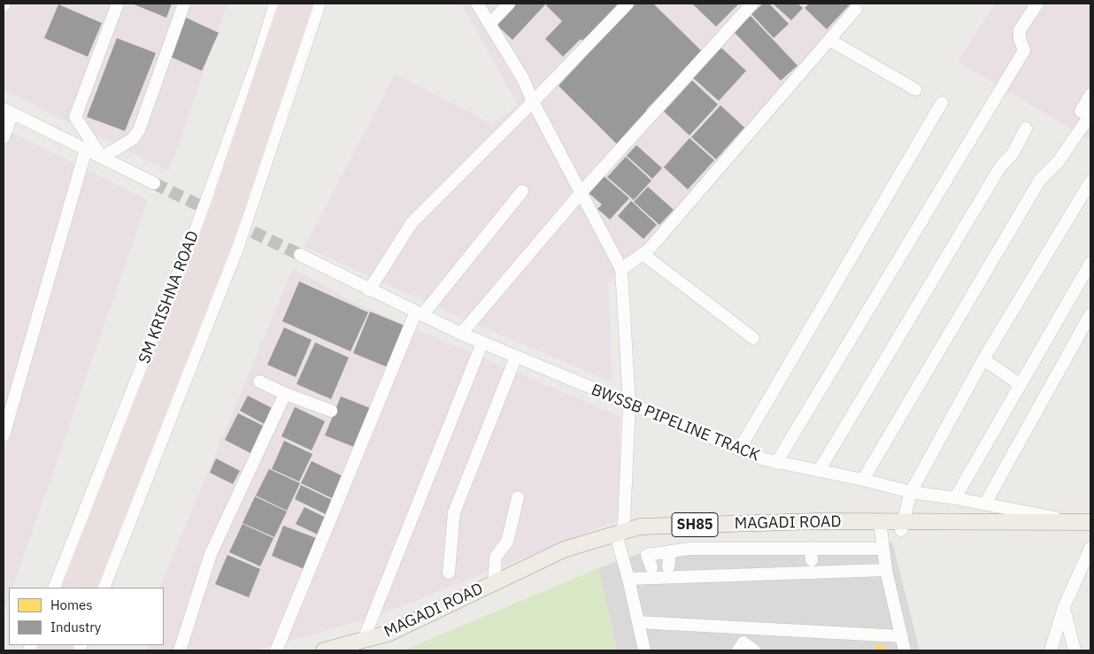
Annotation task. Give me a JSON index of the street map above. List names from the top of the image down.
{
  "streets": {
    "highway": ["SM KRISHNA ROAD"],
    "main road": ["MAGADI ROAD", "SH85"],
    "street": ["BWSSB PIPELINE TRACK"]
  },
  "crossings": [
    ["BWSSB PIPELINE TRACK", "MAGADI ROAD"]
  ],
  "legend": ["Homes", "Industry"]
}
